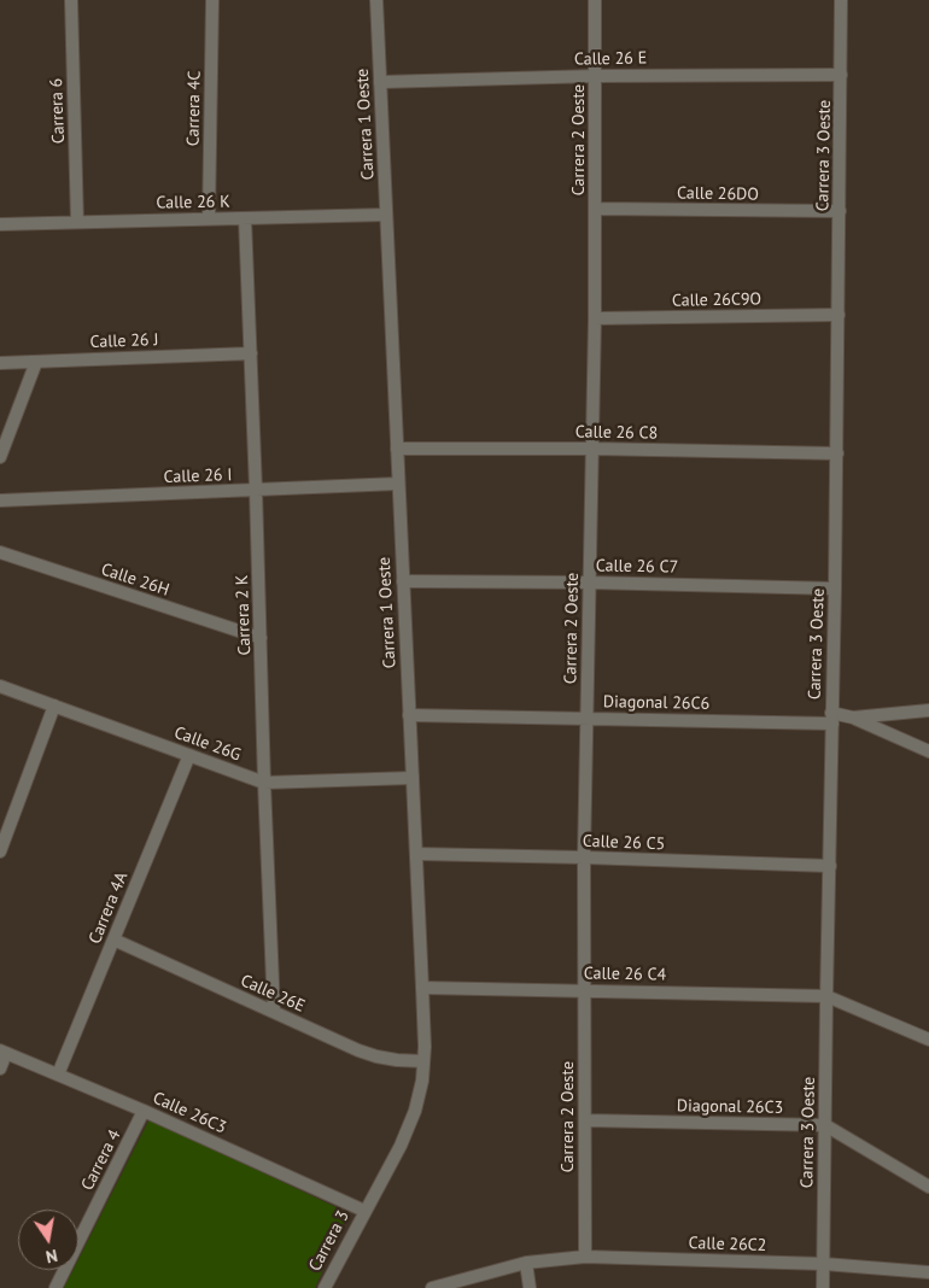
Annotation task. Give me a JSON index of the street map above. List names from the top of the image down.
{
  "streets": {
    "street": [
      "Calle 26 E",
      "Carrera 4C",
      "Carrera 6",
      "Carrera 1 Oeste",
      "Carrera 2 Oeste",
      "Carrera 3 Oeste",
      "Calle 26DO",
      "Calle 26 K",
      "Calle 26C9O",
      "Calle 26 J",
      "Calle 26 C8",
      "Calle 26 I",
      "Calle 26 C7",
      "Calle 26H",
      "Carrera 2 K",
      "Diagonal 26C6",
      "Calle 26G",
      "Calle 26 C5",
      "Carrera 4A",
      "Calle 26 C4",
      "Calle 26E",
      "Diagonal 26C3",
      "Calle 26C3",
      "Carrera 4",
      "Carrera 3",
      "Calle 26C2"
    ]
  },
  "crossings": [
    ["Calle 26 E", "Carrera 1 Oeste"],
    ["Calle 26 E", "Carrera 2 Oeste"],
    ["Calle 26 E", "Carrera 3 Oeste"],
    ["Carrera 4C", "Calle 26 K"],
    ["Carrera 6", "Calle 26 K"],
    ["Carrera 1 Oeste", "Calle 26 K"],
    ["Carrera 1 Oeste", "Calle 26 C8"],
    ["Carrera 1 Oeste", "Calle 26 I"],
    ["Carrera 1 Oeste", "Calle 26 C7"],
    ["Carrera 1 Oeste", "Diagonal 26C6"],
    ["Carrera 1 Oeste", "Calle 26G"],
    ["Carrera 1 Oeste", "Calle 26 C5"],
    ["Carrera 1 Oeste", "Calle 26 C4"],
    ["Carrera 1 Oeste", "Calle 26E"],
    ["Carrera 1 Oeste", "Calle 26C3"],
    ["Carrera 1 Oeste", "Carrera 3"],
    ["Carrera 2 Oeste", "Calle 26DO"],
    ["Carrera 2 Oeste", "Calle 26C9O"],
    ["Carrera 2 Oeste", "Calle 26 C8"],
    ["Carrera 2 Oeste", "Calle 26 C7"],
    ["Carrera 2 Oeste", "Diagonal 26C6"],
    ["Carrera 2 Oeste", "Calle 26 C5"],
    ["Carrera 2 Oeste", "Calle 26 C4"],
    ["Carrera 2 Oeste", "Diagonal 26C3"],
    ["Carrera 2 Oeste", "Calle 26C2"],
    ["Carrera 3 Oeste", "Calle 26DO"],
    ["Carrera 3 Oeste", "Calle 26C9O"],
    ["Carrera 3 Oeste", "Calle 26 C8"],
    ["Carrera 3 Oeste", "Calle 26 C7"],
    ["Carrera 3 Oeste", "Diagonal 26C6"],
    ["Carrera 3 Oeste", "Calle 26 C5"],
    ["Carrera 3 Oeste", "Calle 26 C4"],
    ["Carrera 3 Oeste", "Diagonal 26C3"],
    ["Carrera 3 Oeste", "Calle 26C2"],
    ["Calle 26 K", "Carrera 2 K"],
    ["Calle 26 J", "Carrera 2 K"],
    ["Calle 26 I", "Carrera 2 K"],
    ["Calle 26H", "Carrera 2 K"],
    ["Carrera 2 K", "Calle 26G"],
    ["Carrera 2 K", "Calle 26E"],
    ["Calle 26G", "Carrera 4A"],
    ["Carrera 4A", "Calle 26E"],
    ["Carrera 4A", "Calle 26C3"],
    ["Calle 26C3", "Carrera 4"],
    ["Calle 26C3", "Carrera 3"]
  ],
  "north": "bottom"
}
